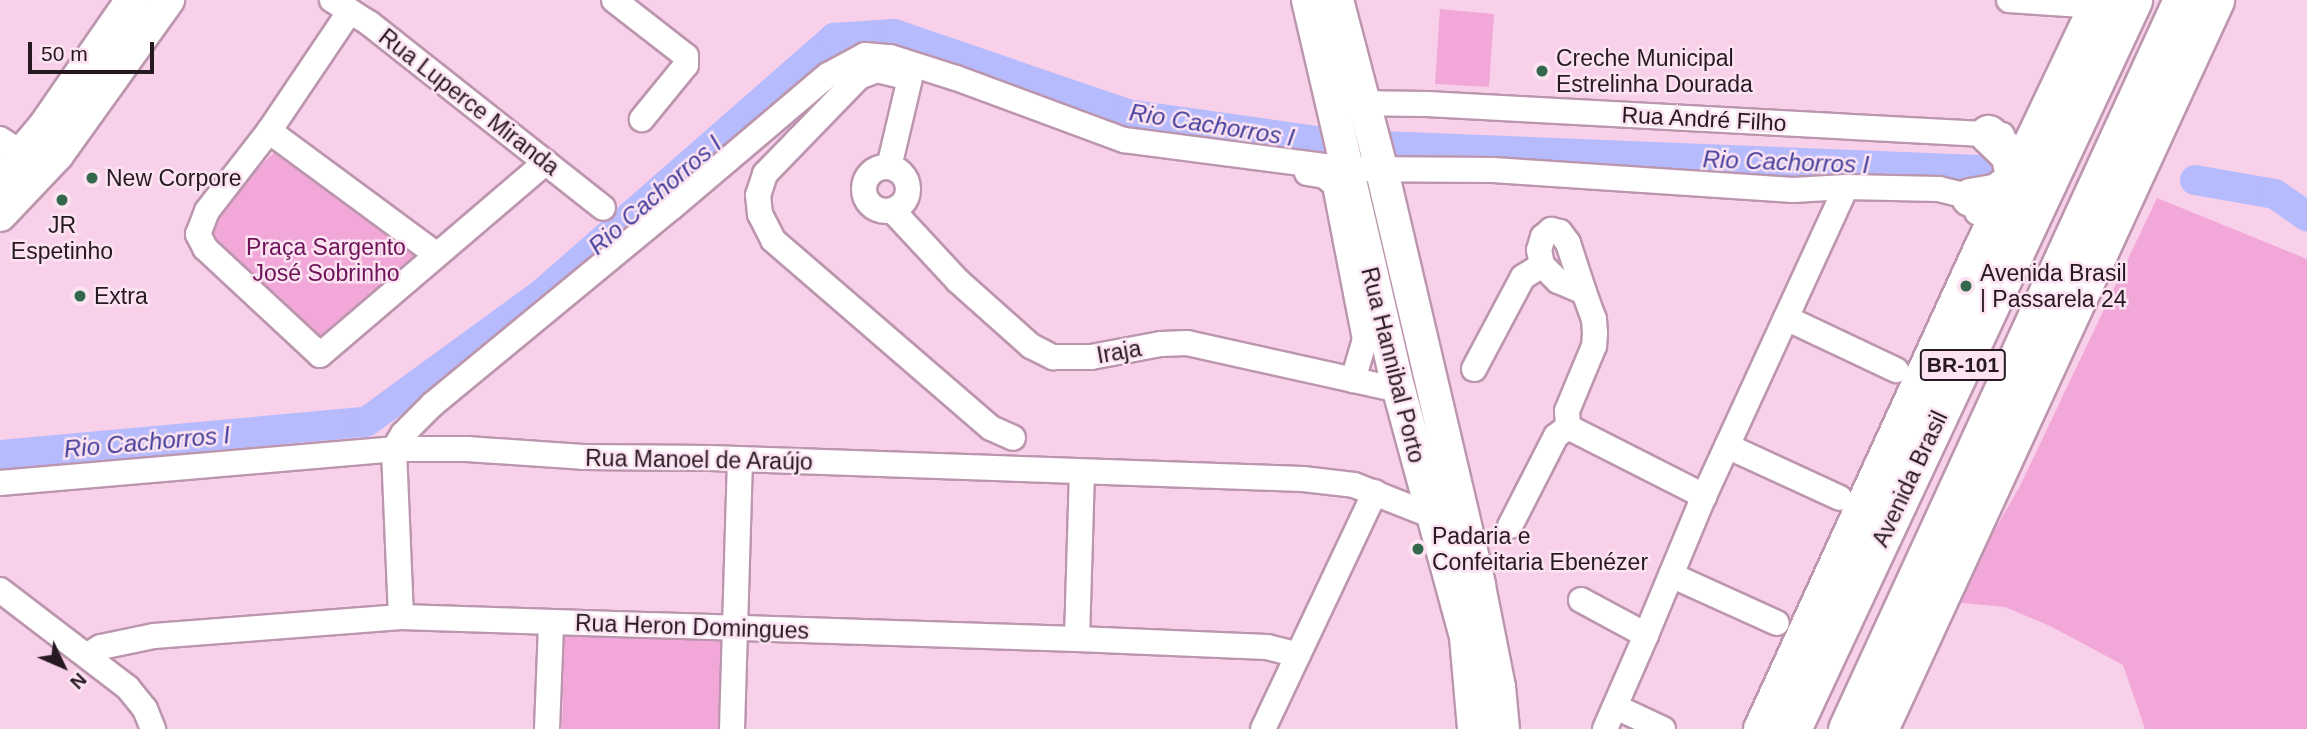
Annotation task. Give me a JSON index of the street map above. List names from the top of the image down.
{
  "streets": {
    "highway": ["BR-101", "Avenida Brasil"],
    "main road": ["Rua Hannibal Porto"],
    "street": [
      "Rua Luperce Miranda",
      "Rua André Filho",
      "Iraja",
      "Rua Manoel de Araújo",
      "Rua Heron Domingues"
    ]
  },
  "crossings": [
    ["Rua André Filho", "Rua Hannibal Porto"],
    ["Rua André Filho", "Avenida Brasil"],
    ["Iraja", "Rua Hannibal Porto"],
    ["Rua Hannibal Porto", "Rua Manoel de Araújo"]
  ],
  "water": ["Rio Cachorros I"],
  "parks": ["Praça Sargento José Sobrinho"],
  "places": [
    "Creche Municipal Estrelinha Dourada",
    "New Corpore",
    "JR Espetinho",
    "Avenida Brasil | Passarela 24",
    "Extra",
    "Padaria e Confeitaria Ebenézer"
  ],
  "scale_bar": "50 m",
  "north": "bottom right"
}
